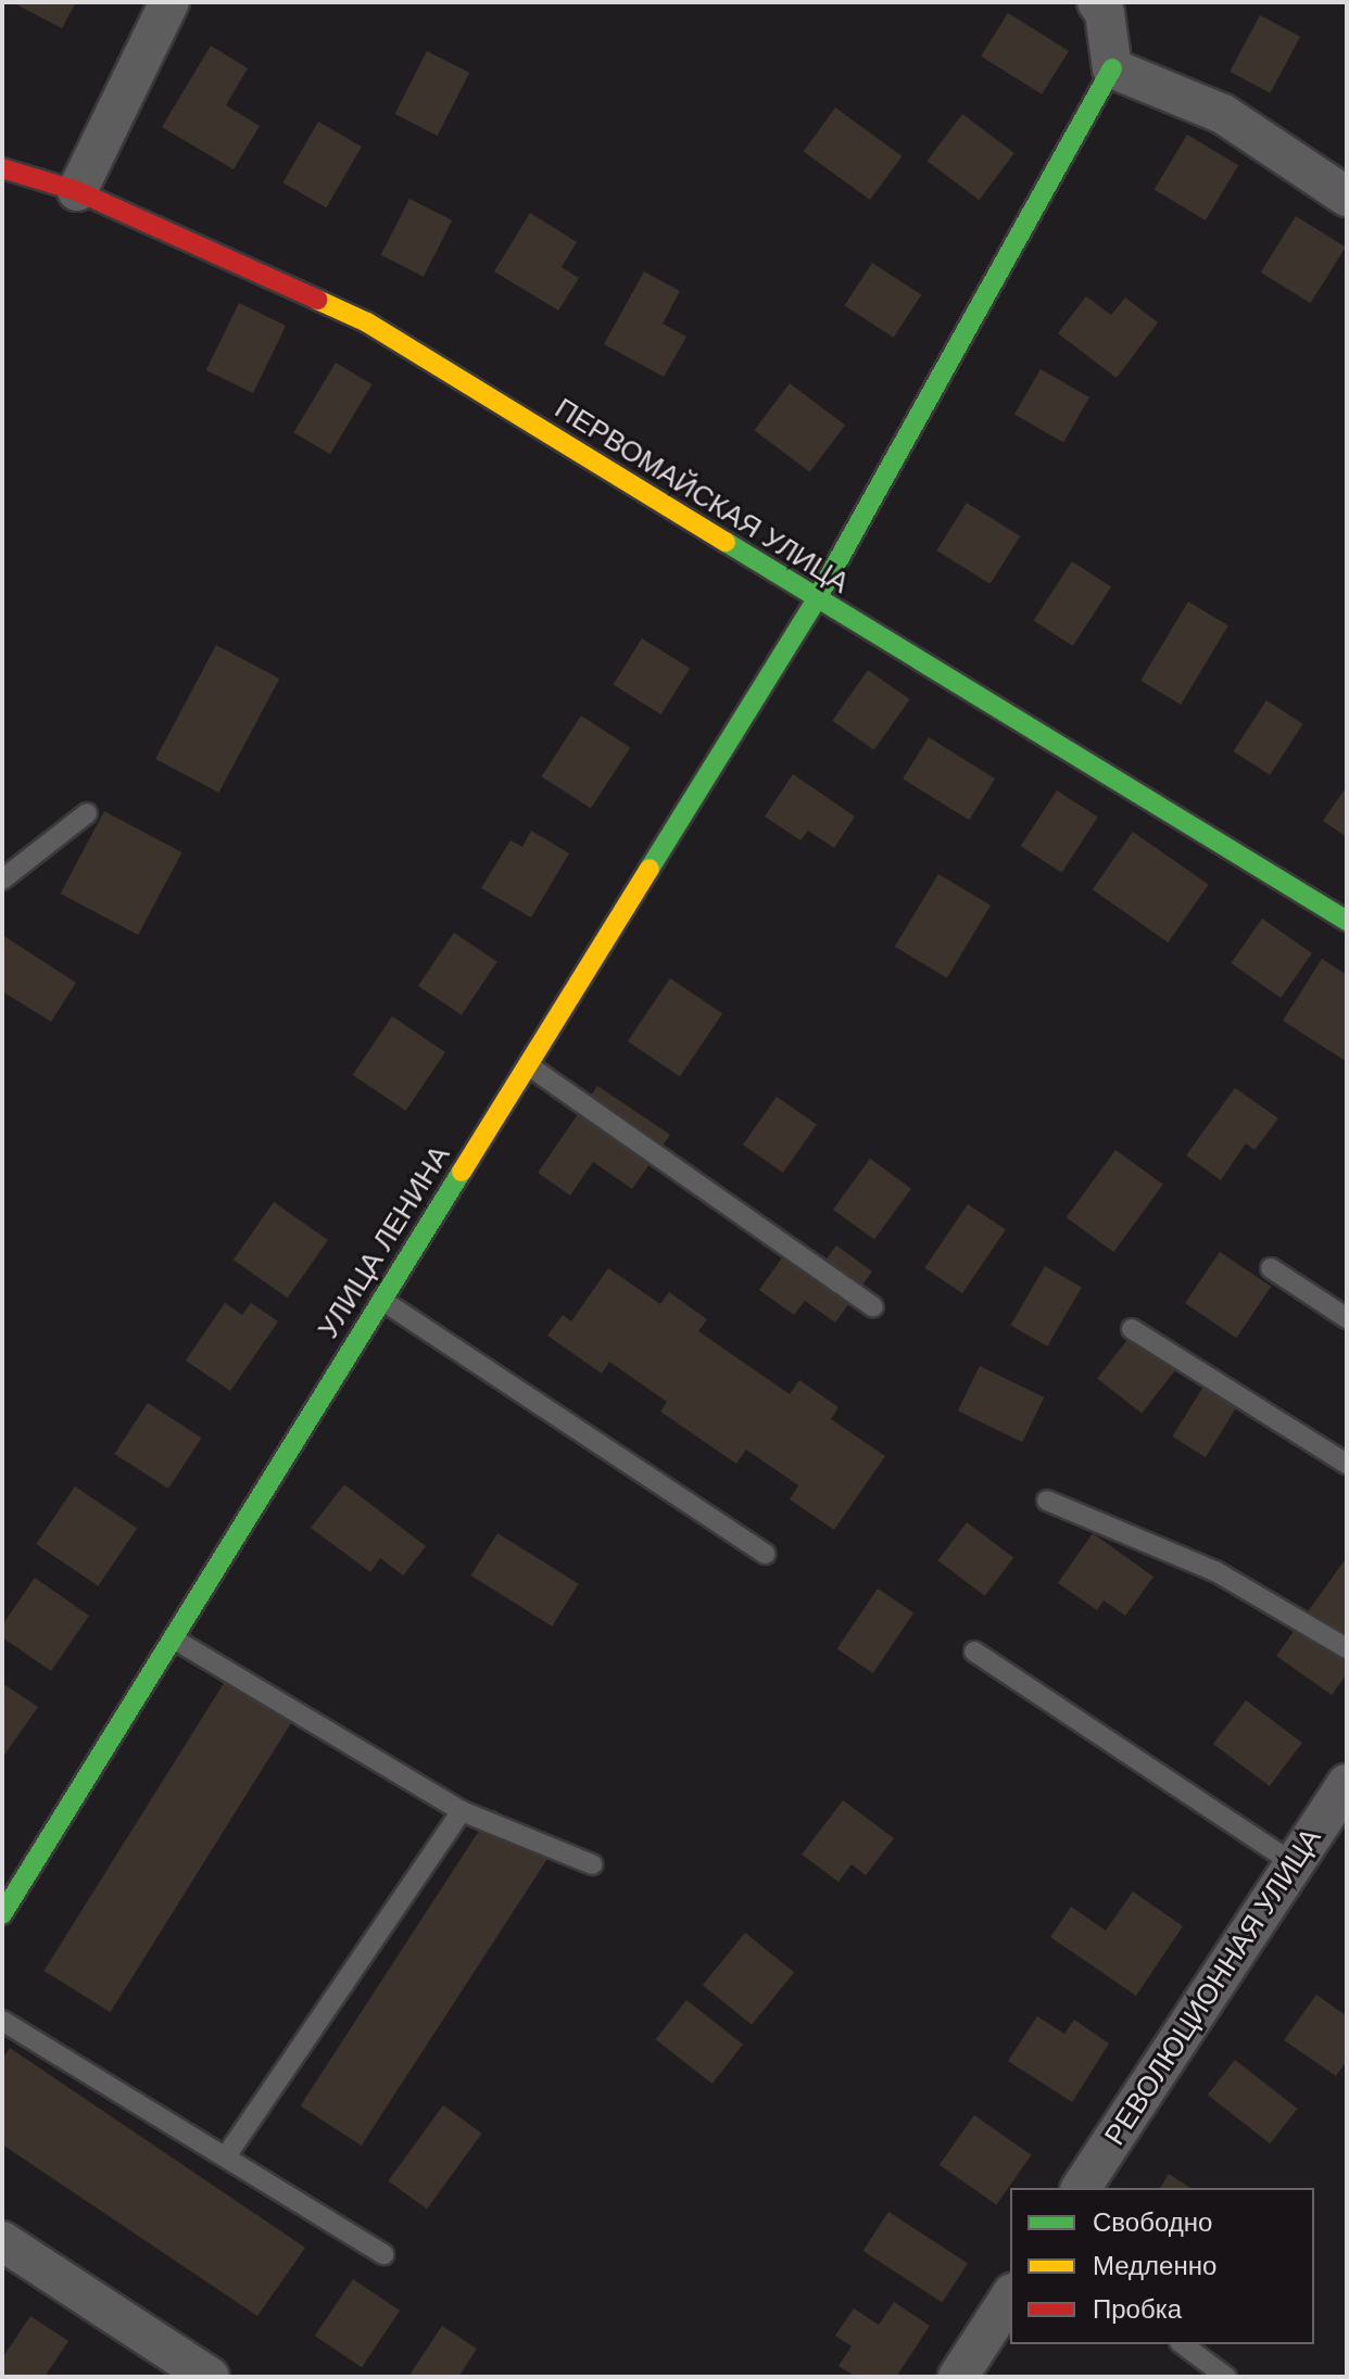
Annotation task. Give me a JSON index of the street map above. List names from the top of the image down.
{
  "streets": {
    "street": ["ПЕРВОМАЙСКАЯ УЛИЦА", "УЛИЦА ЛЕНИНА", "РЕВОЛЮЦИОННАЯ УЛИЦА"]
  },
  "crossings": [
    ["ПЕРВОМАЙСКАЯ УЛИЦА", "УЛИЦА ЛЕНИНА"]
  ],
  "legend": ["Свободно", "Медленно", "Пробка"]
}
